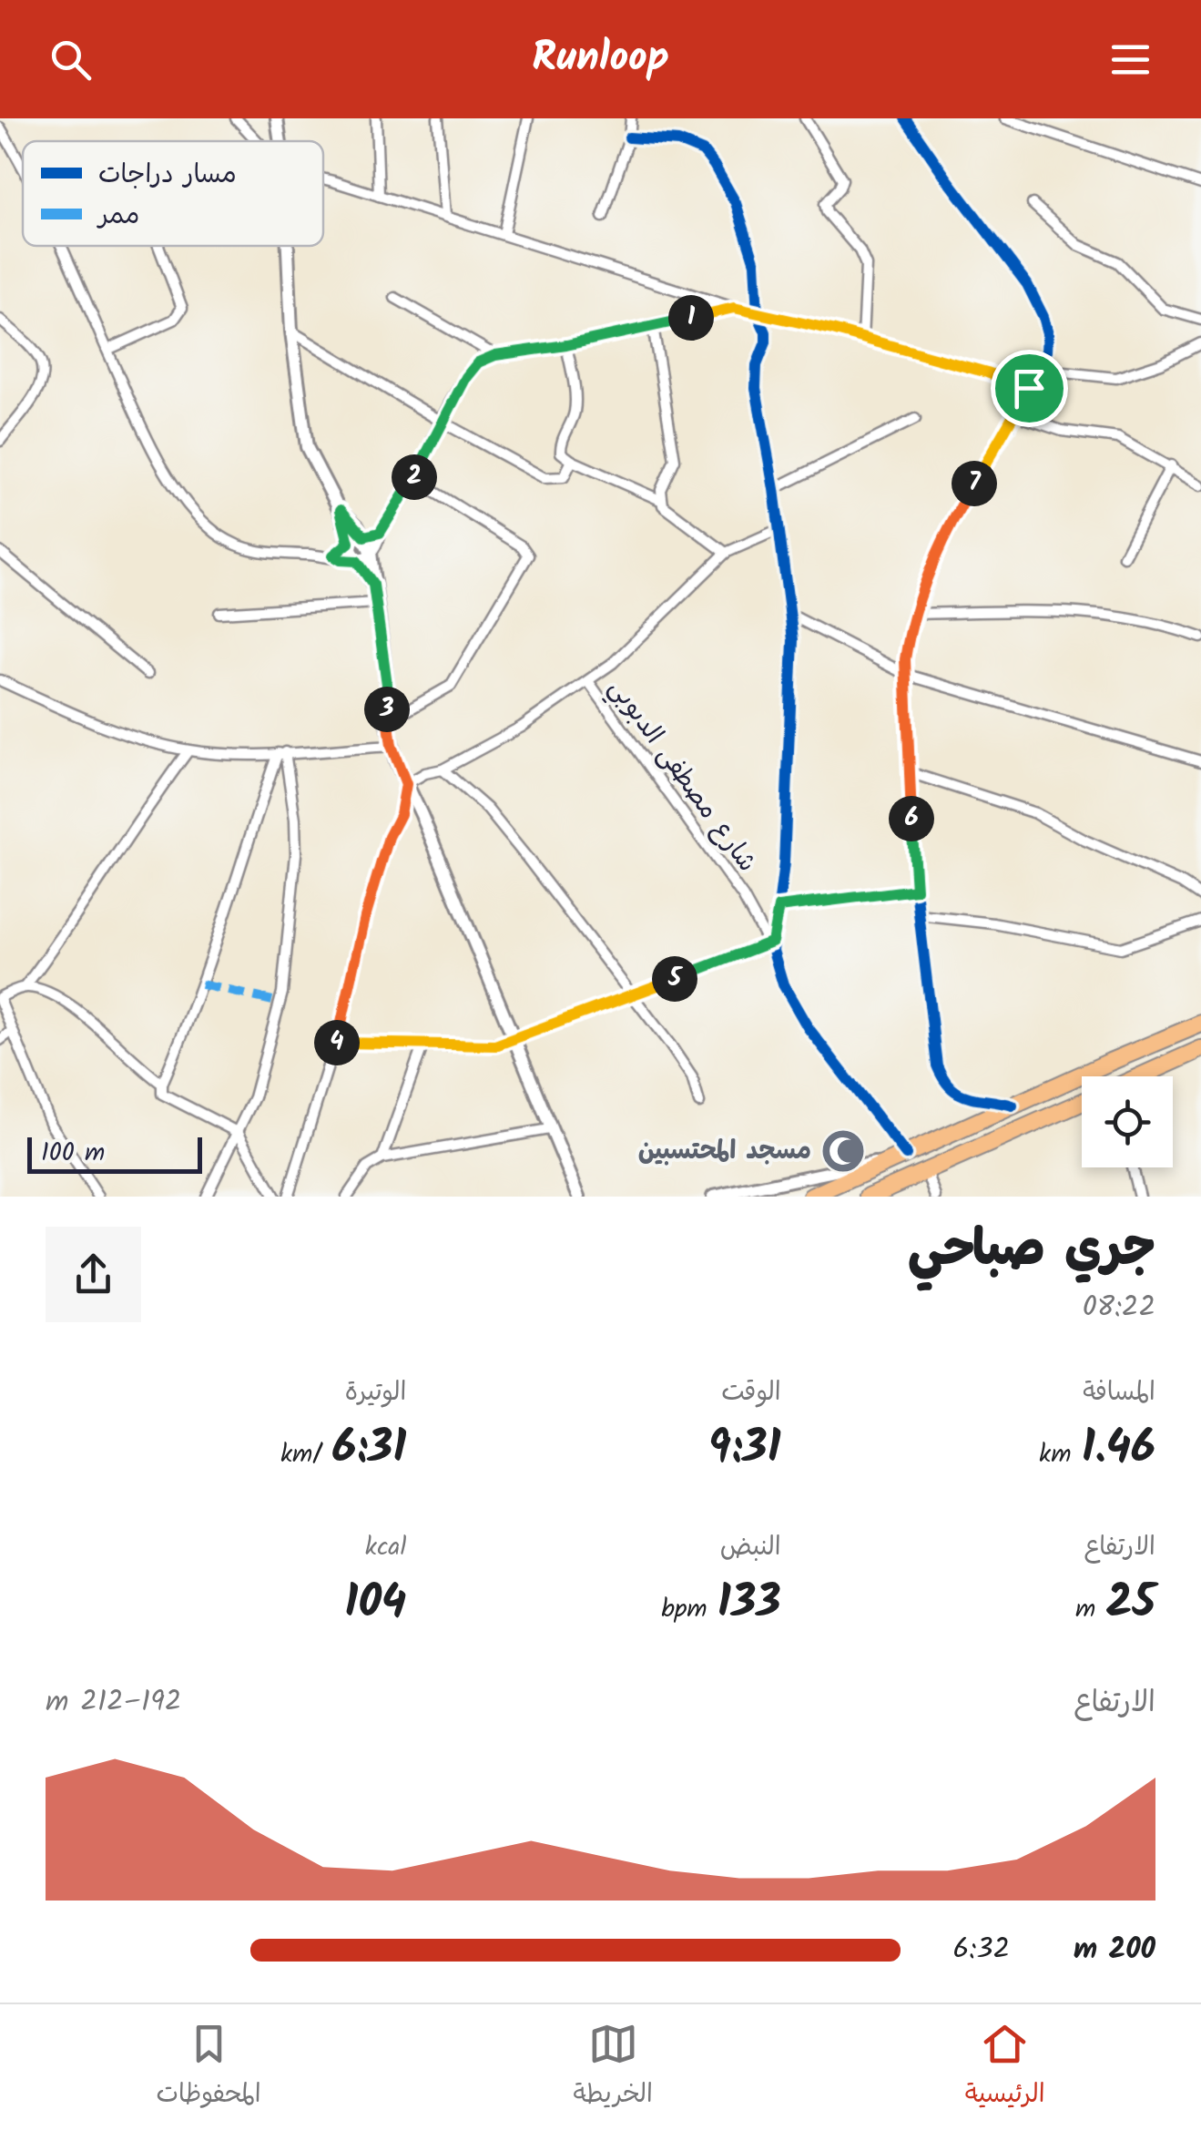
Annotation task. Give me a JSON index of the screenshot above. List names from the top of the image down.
{
  "streets": {
    "street": ["شارع مصطفى الدبوبي"]
  },
  "places": {
    "mosque": ["مسجد المحتسبين"]
  },
  "legend": ["مسار دراجات", "ممر"],
  "scale_bar": "100 m",
  "page": {
    "header": "Runloop",
    "pins": [
      "1",
      "2",
      "7",
      "3",
      "6",
      "5",
      "4"
    ],
    "scale": "100 m",
    "heading": ["جري صباحي", "08:22"],
    "stats": [
      ["المسافة", "1.46 km"],
      ["الوقت", "9:31"],
      ["الوتيرة", "6:31 /km"],
      ["الارتفاع", "25 m"],
      ["النبض", "133 bpm"],
      ["kcal", "104"]
    ],
    "chart": ["الارتفاع", "192–212 m"],
    "list": [
      {
        "name": "200 m",
        "note": "6:32"
      }
    ],
    "tabs": ["الرئيسية", "الخريطة", "المحفوظات"]
  }
}
